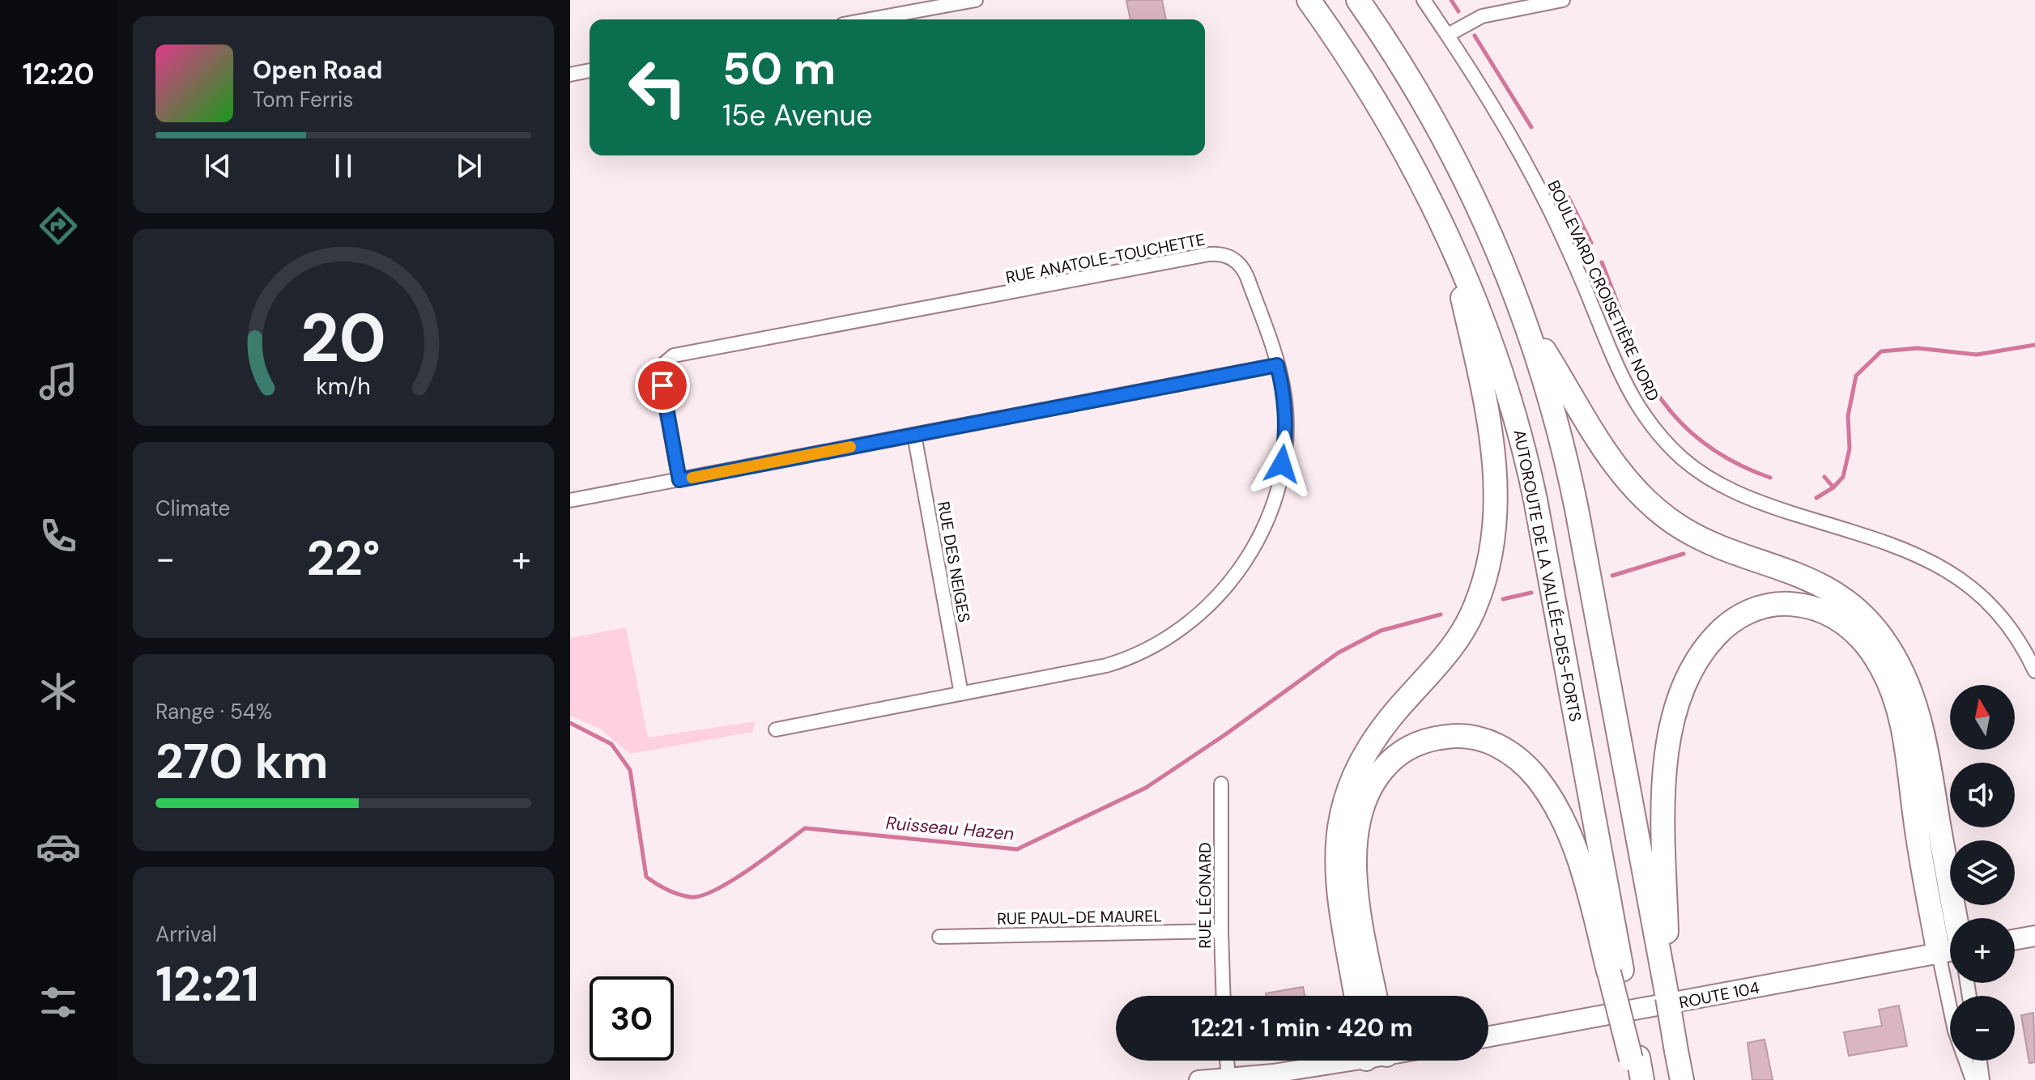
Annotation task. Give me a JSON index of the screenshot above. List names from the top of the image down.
{
  "streets": {
    "highway": ["AUTOROUTE DE LA VALLÉE-DES-FORTS"],
    "main road": ["ROUTE 104"],
    "street": [
      "RUE ANATOLE-TOUCHETTE",
      "BOULEVARD CROISETIÈRE NORD",
      "RUE DES NEIGES",
      "RUE LÉONARD",
      "RUE PAUL-DE MAUREL"
    ]
  },
  "crossings": [
    ["RUE ANATOLE-TOUCHETTE", "RUE DES NEIGES"],
    ["RUE LÉONARD", "RUE PAUL-DE MAUREL"]
  ],
  "water": ["Ruisseau Hazen"],
  "north": "top",
  "page": {
    "tabs": "12:20",
    "turn": ["50 m", "15e Avenue"],
    "song": ["Open Road", "Tom Ferris"],
    "tile": [
      "Climate",
      ["Range · 54%", "270 km"],
      ["Arrival", "12:21"]
    ],
    "heat": ["−", "22°", "+"],
    "map_buttons": ["+", "−"],
    "limit": "30",
    "trip": "12:21 · 1 min · 420 m",
    "gauge": ["20", "km/h"]
  }
}
